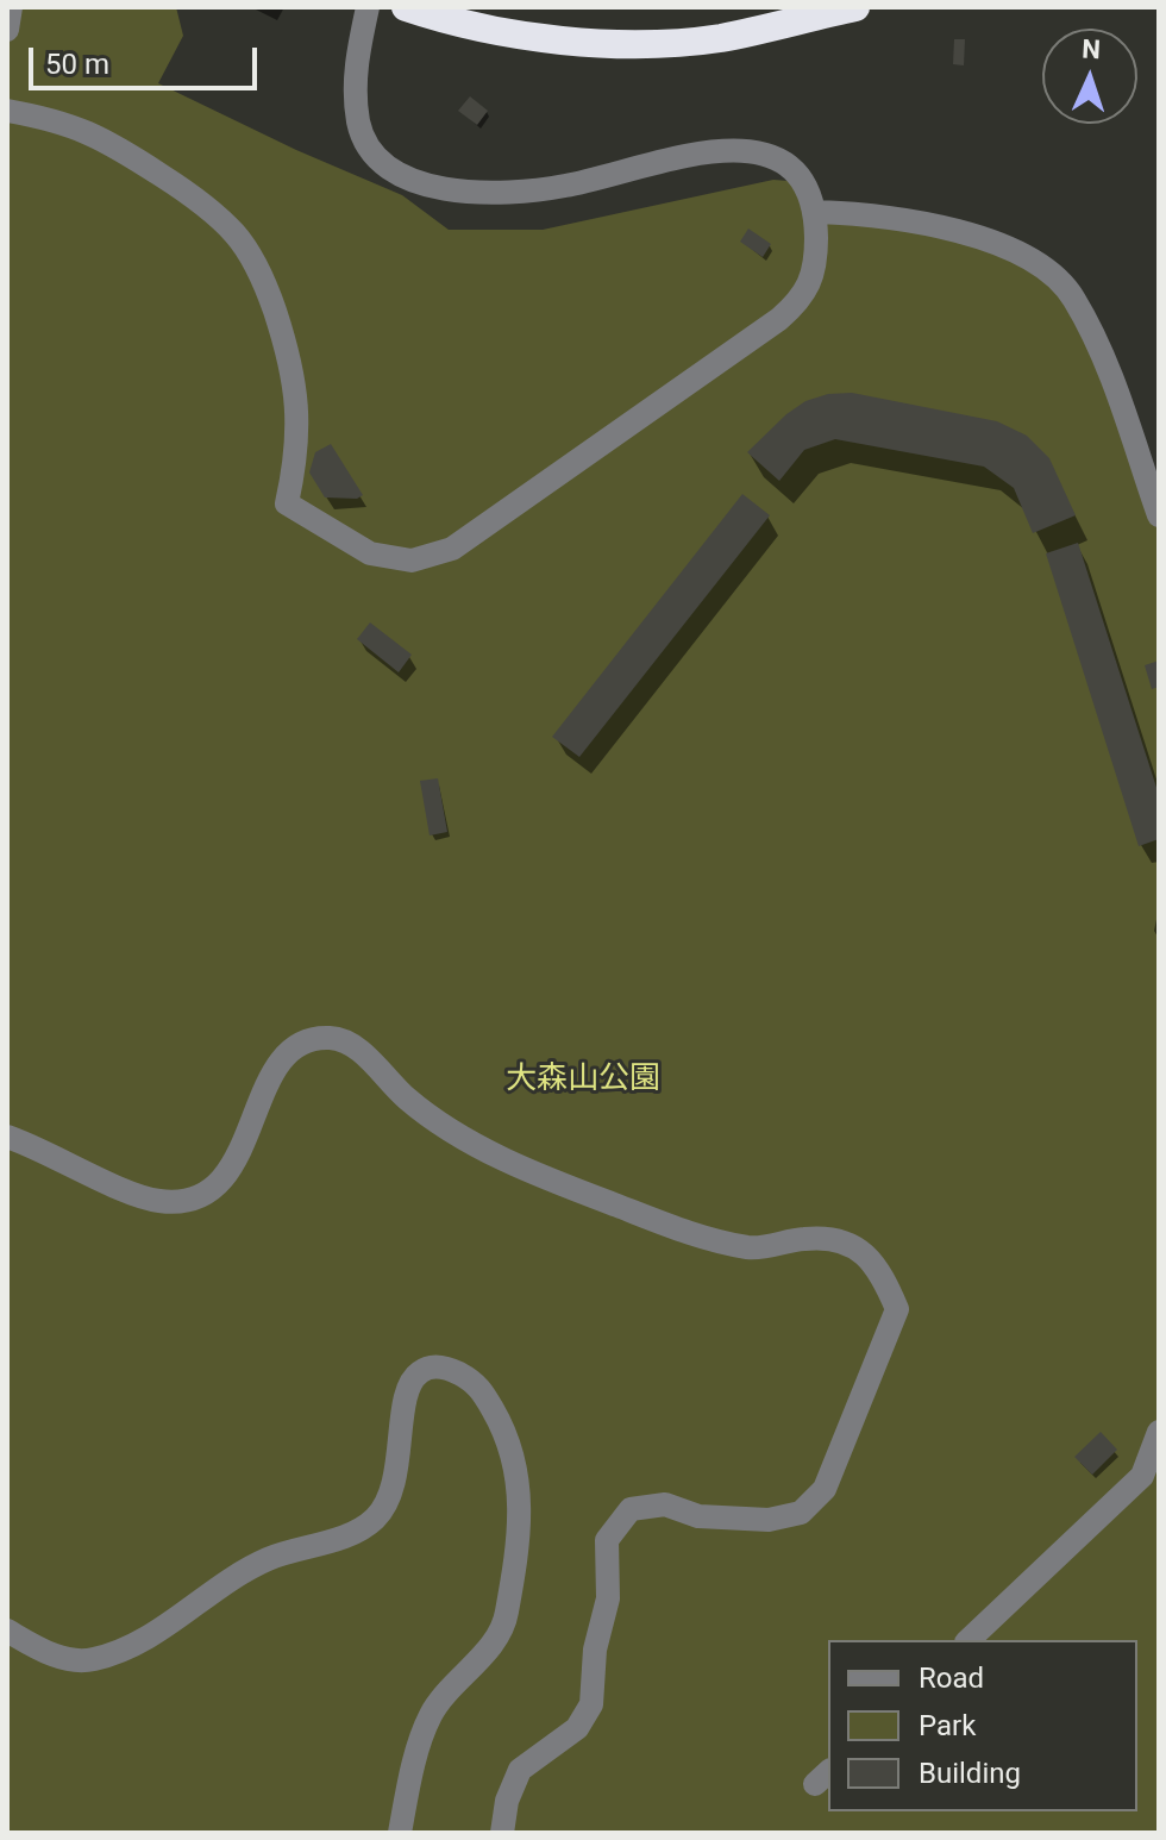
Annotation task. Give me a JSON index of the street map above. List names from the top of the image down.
{
  "parks": ["大森山公園"],
  "legend": ["Road", "Park", "Building"],
  "scale_bar": "50 m",
  "north": "top"
}
